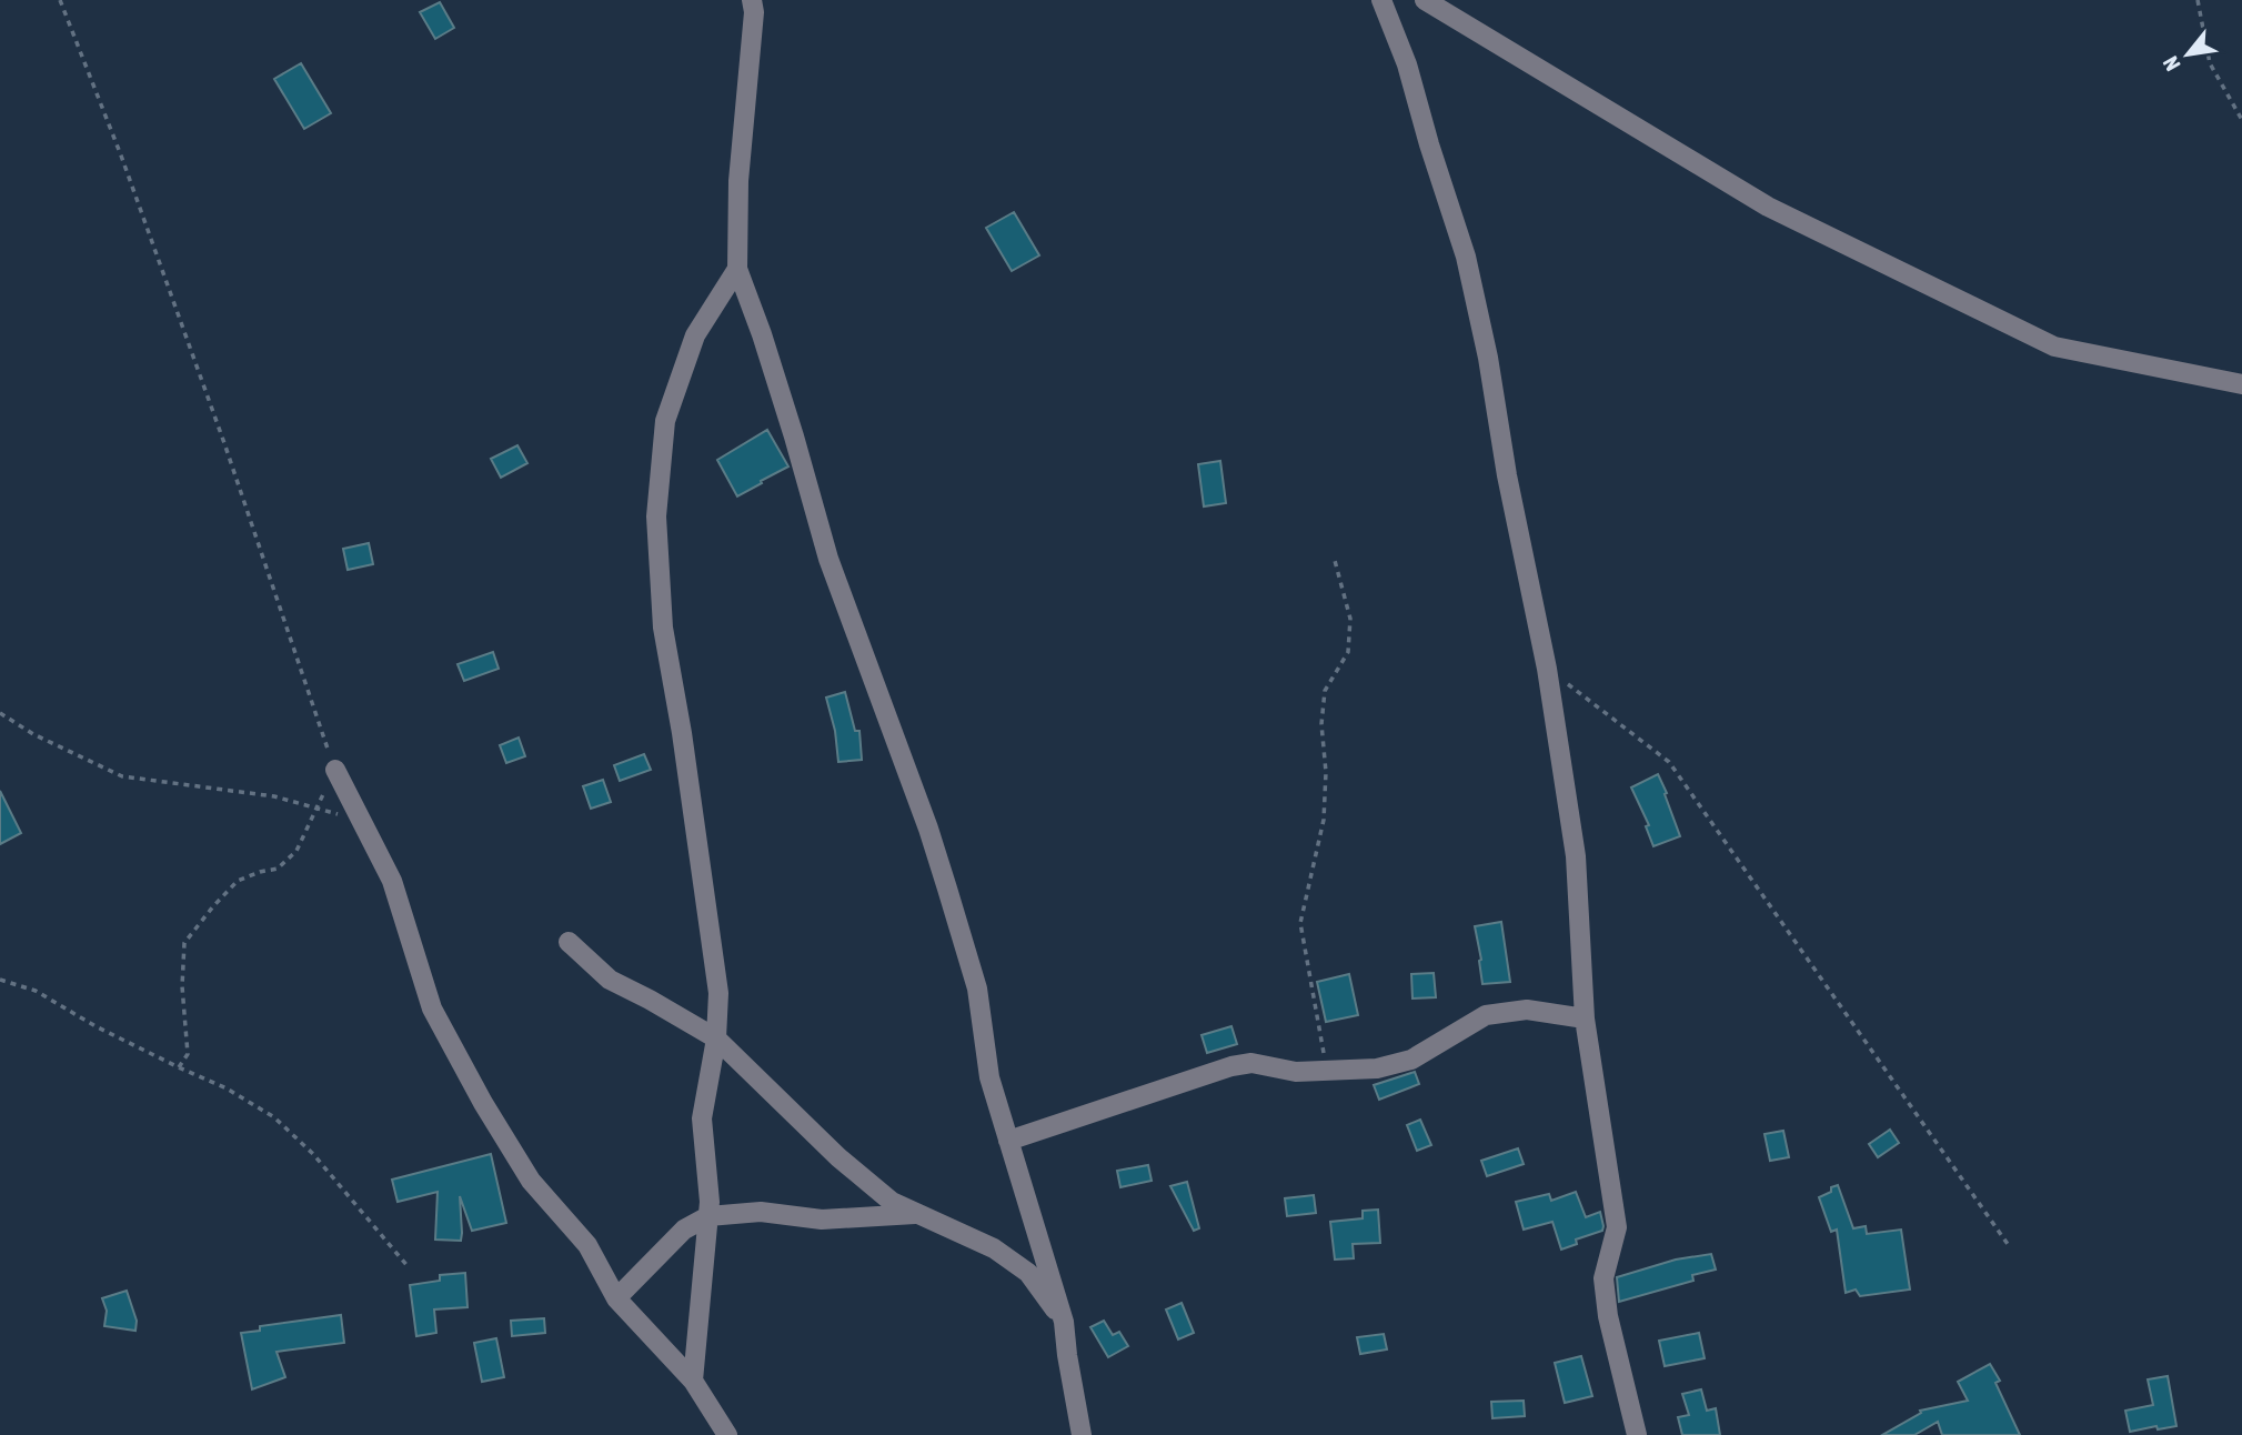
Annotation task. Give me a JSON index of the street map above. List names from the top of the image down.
{
  "north": "bottom left"
}
